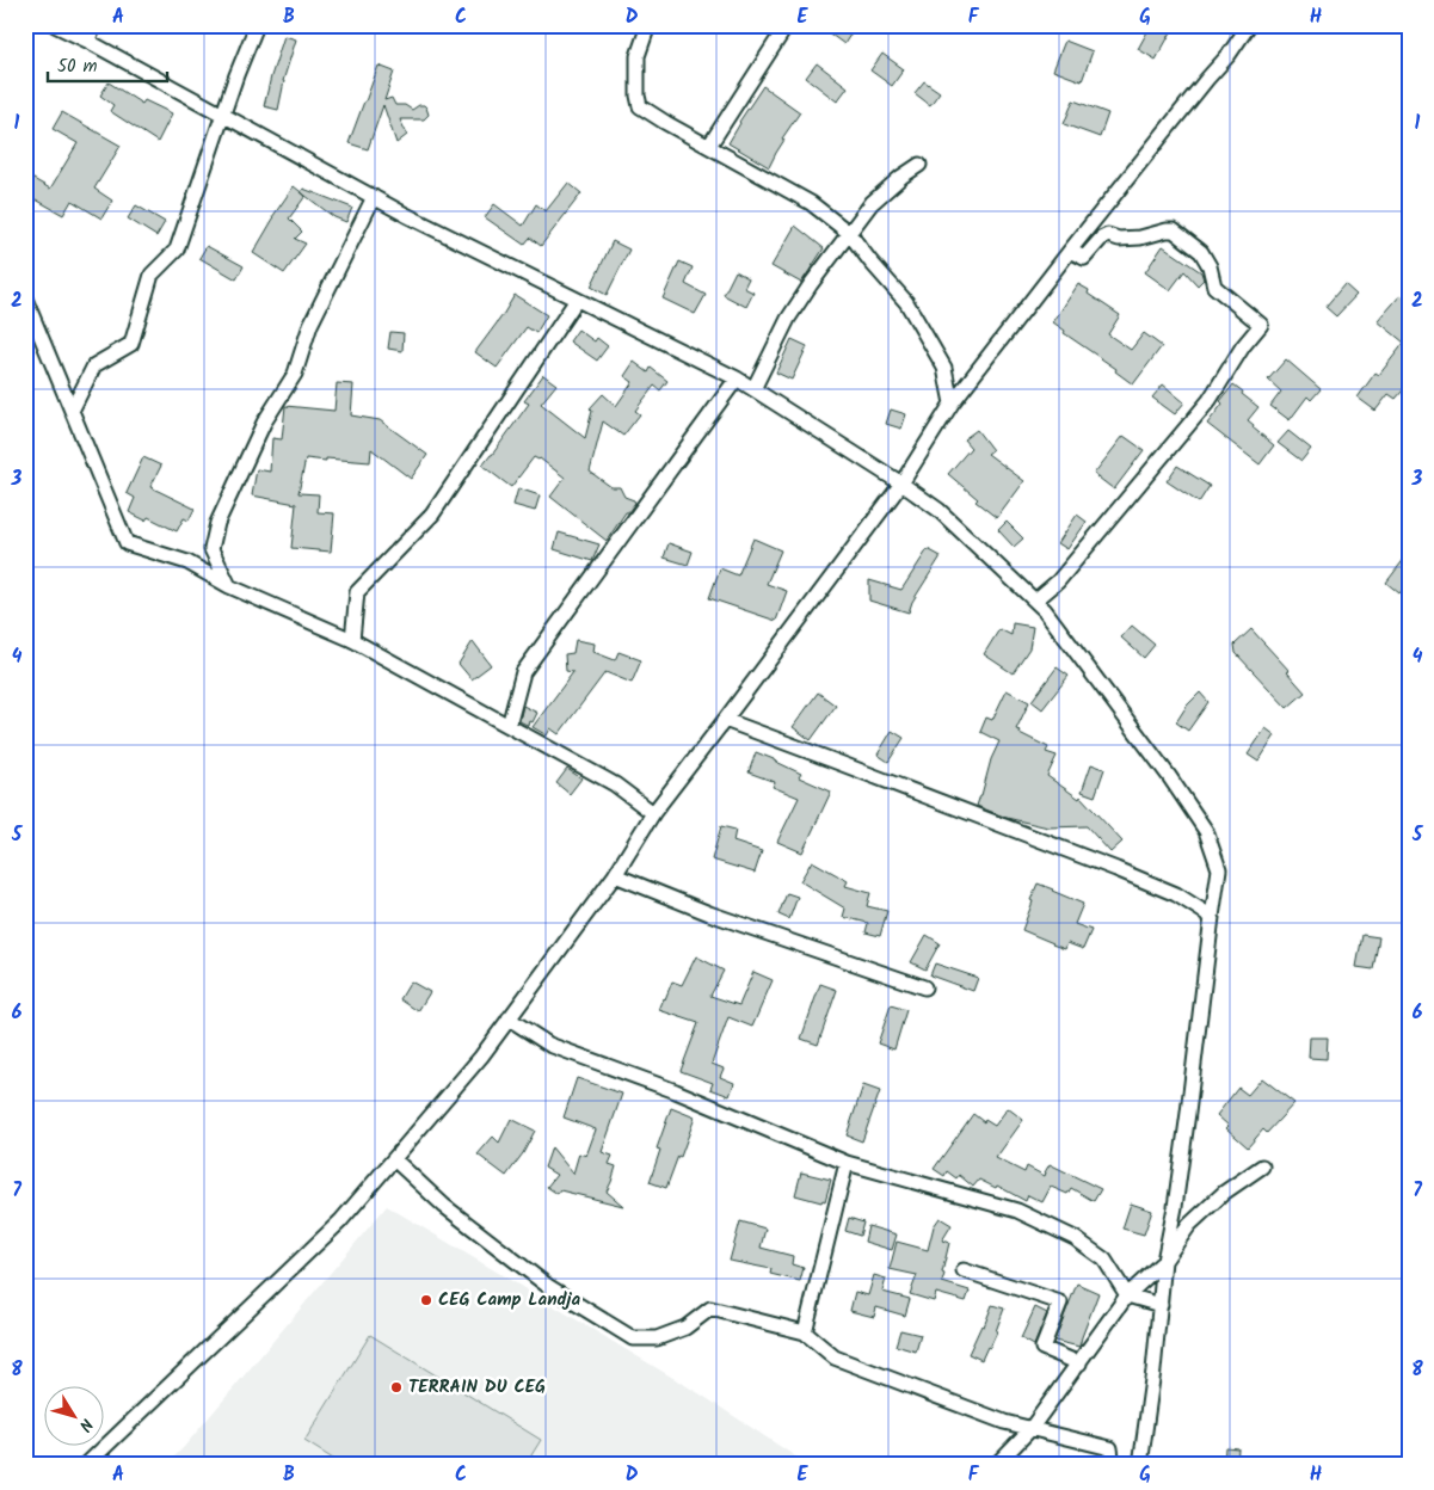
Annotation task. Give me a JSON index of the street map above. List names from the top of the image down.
{
  "places": ["CEG Camp Landja", "TERRAIN DU CEG"],
  "scale_bar": "50 m",
  "north": "bottom right",
  "grid": {
    "columns": [
      "A",
      "B",
      "C",
      "D",
      "E",
      "F",
      "G",
      "H"
    ],
    "rows": [
      "1",
      "2",
      "3",
      "4",
      "5",
      "6",
      "7",
      "8"
    ]
  }
}
